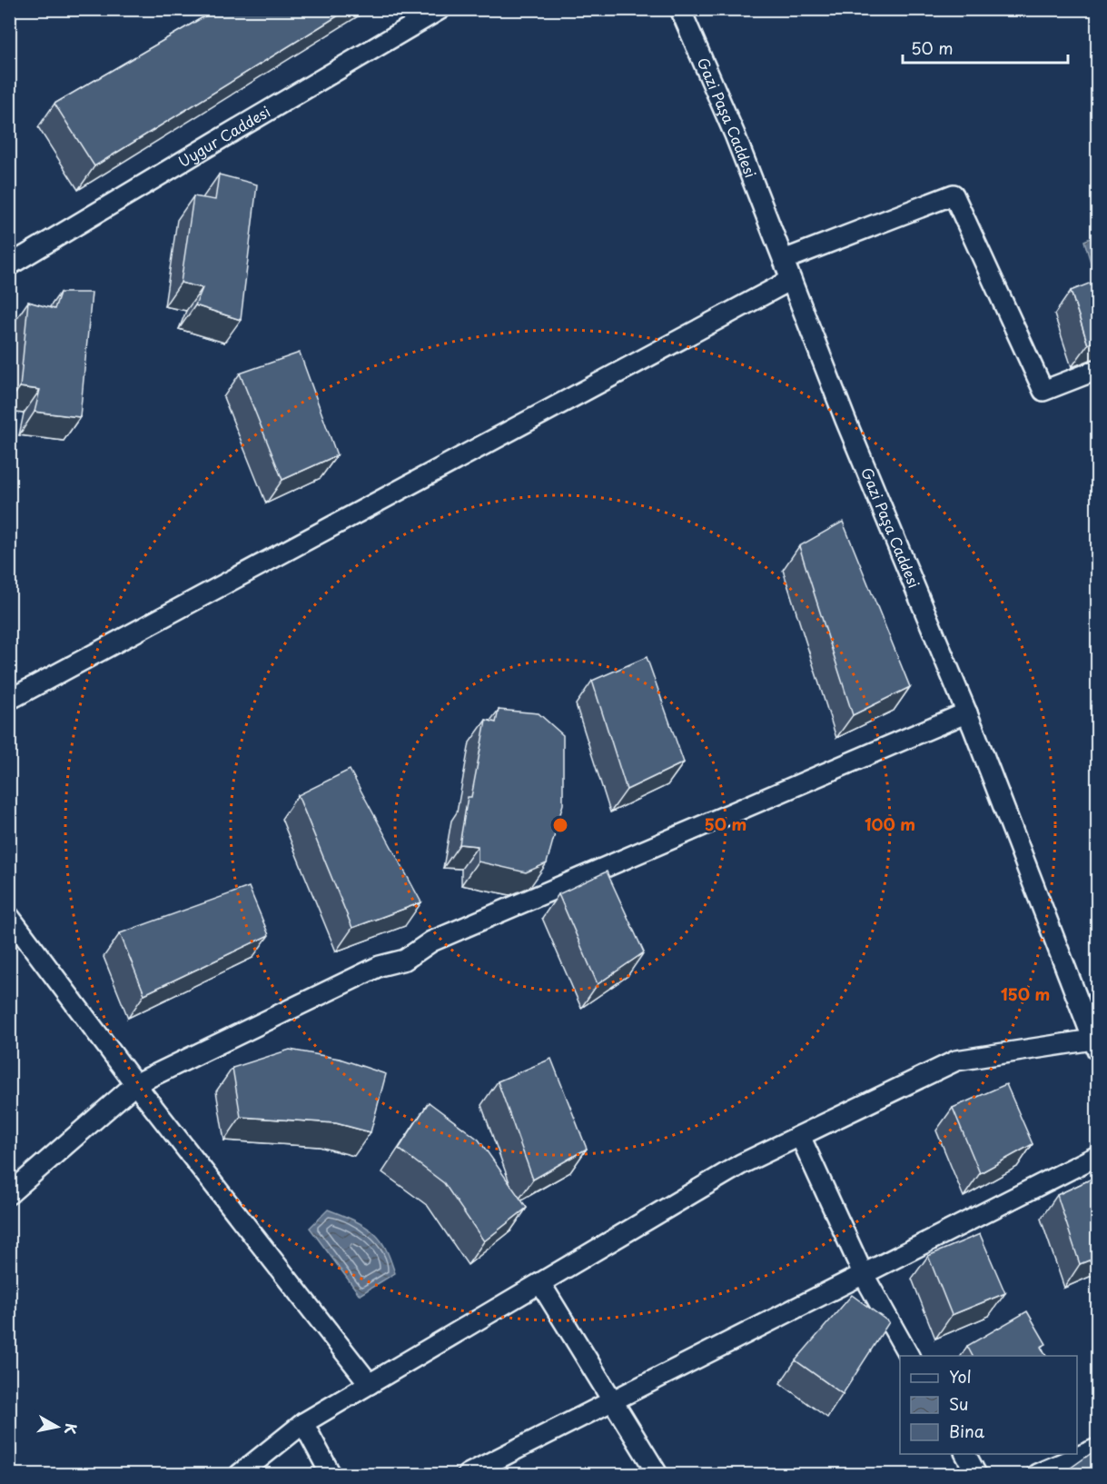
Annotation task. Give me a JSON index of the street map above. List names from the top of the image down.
{
  "streets": {
    "street": ["Gazi Paşa Caddesi", "Uygur Caddesi"]
  },
  "legend": ["Yol", "Su", "Bina"],
  "scale_bar": "50 m",
  "north": "right",
  "rings": ["50 m", "100 m", "150 m"]
}
